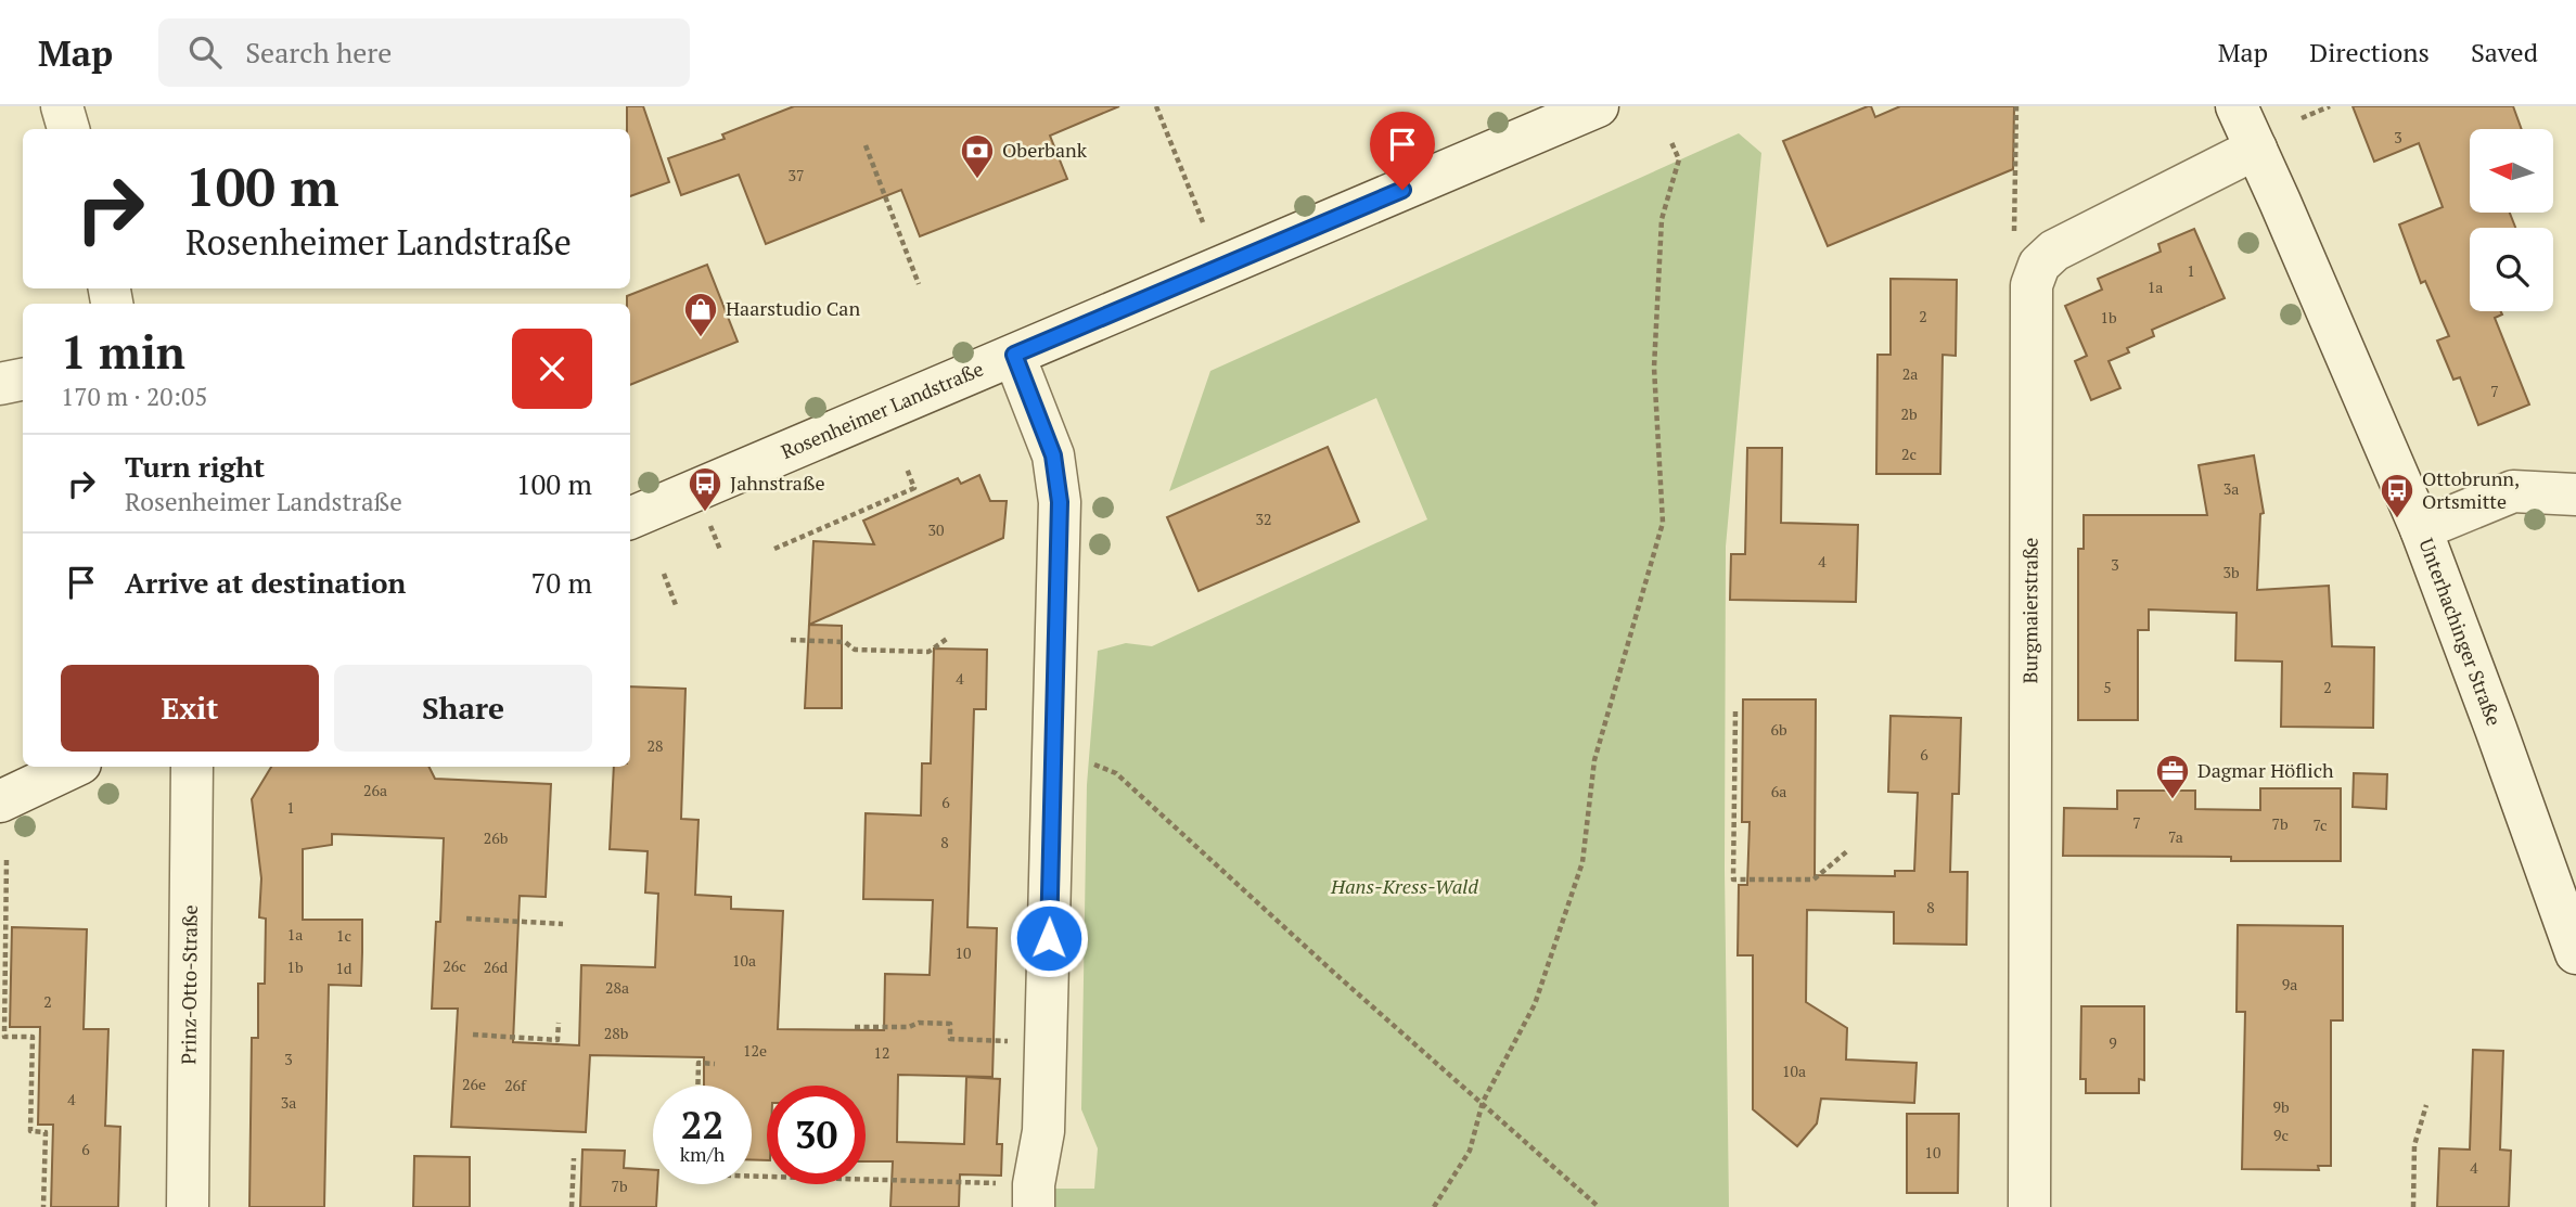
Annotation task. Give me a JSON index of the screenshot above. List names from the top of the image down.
{
  "streets": {
    "street": [
      "Rosenheimer Landstraße",
      "Burgmaierstraße",
      "Unterhachinger Straße",
      "Prinz-Otto-Straße"
    ]
  },
  "crossings": [
    ["Burgmaierstraße", "Unterhachinger Straße"]
  ],
  "parks": ["Hans-Kress-Wald"],
  "places": {
    "bank": ["Oberbank"],
    "shop": ["Haarstudio Can"],
    "bus stop": ["Jahnstraße", "Ottobrunn, Ortsmitte"],
    "office": ["Dagmar Höflich"]
  },
  "house_numbers": [
    "3",
    "37",
    "1",
    "1a",
    "2",
    "1b",
    "2a",
    "7",
    "2b",
    "2c",
    "3a",
    "32",
    "30",
    "4",
    "3",
    "3b",
    "4",
    "5",
    "2",
    "6b",
    "28",
    "6",
    "26a",
    "6a",
    "6",
    "1",
    "7",
    "7b",
    "7c",
    "7a",
    "26b",
    "8",
    "8",
    "1a",
    "1c",
    "10",
    "10a",
    "26c",
    "1b",
    "26d",
    "1d",
    "9a",
    "28a",
    "2",
    "28b",
    "9",
    "12e",
    "12",
    "3",
    "10a",
    "26e",
    "26f",
    "4",
    "3a",
    "9b",
    "9c",
    "6",
    "10",
    "4",
    "7b"
  ],
  "north": "left",
  "page": {
    "header": "Map",
    "search": "Search here",
    "nav": ["Map", "Directions", "Saved"],
    "turn": ["100 m", "Rosenheimer Landstraße"],
    "heading": ["1 min", "170 m · 20:05"],
    "list": [
      {
        "name": "Turn right",
        "note": "Rosenheimer Landstraße",
        "value": "100 m"
      },
      {
        "name": "Arrive at destination",
        "value": "70 m"
      }
    ],
    "buttons": ["Exit", "Share"],
    "speed": "22 km/h",
    "limit": "30"
  }
}
